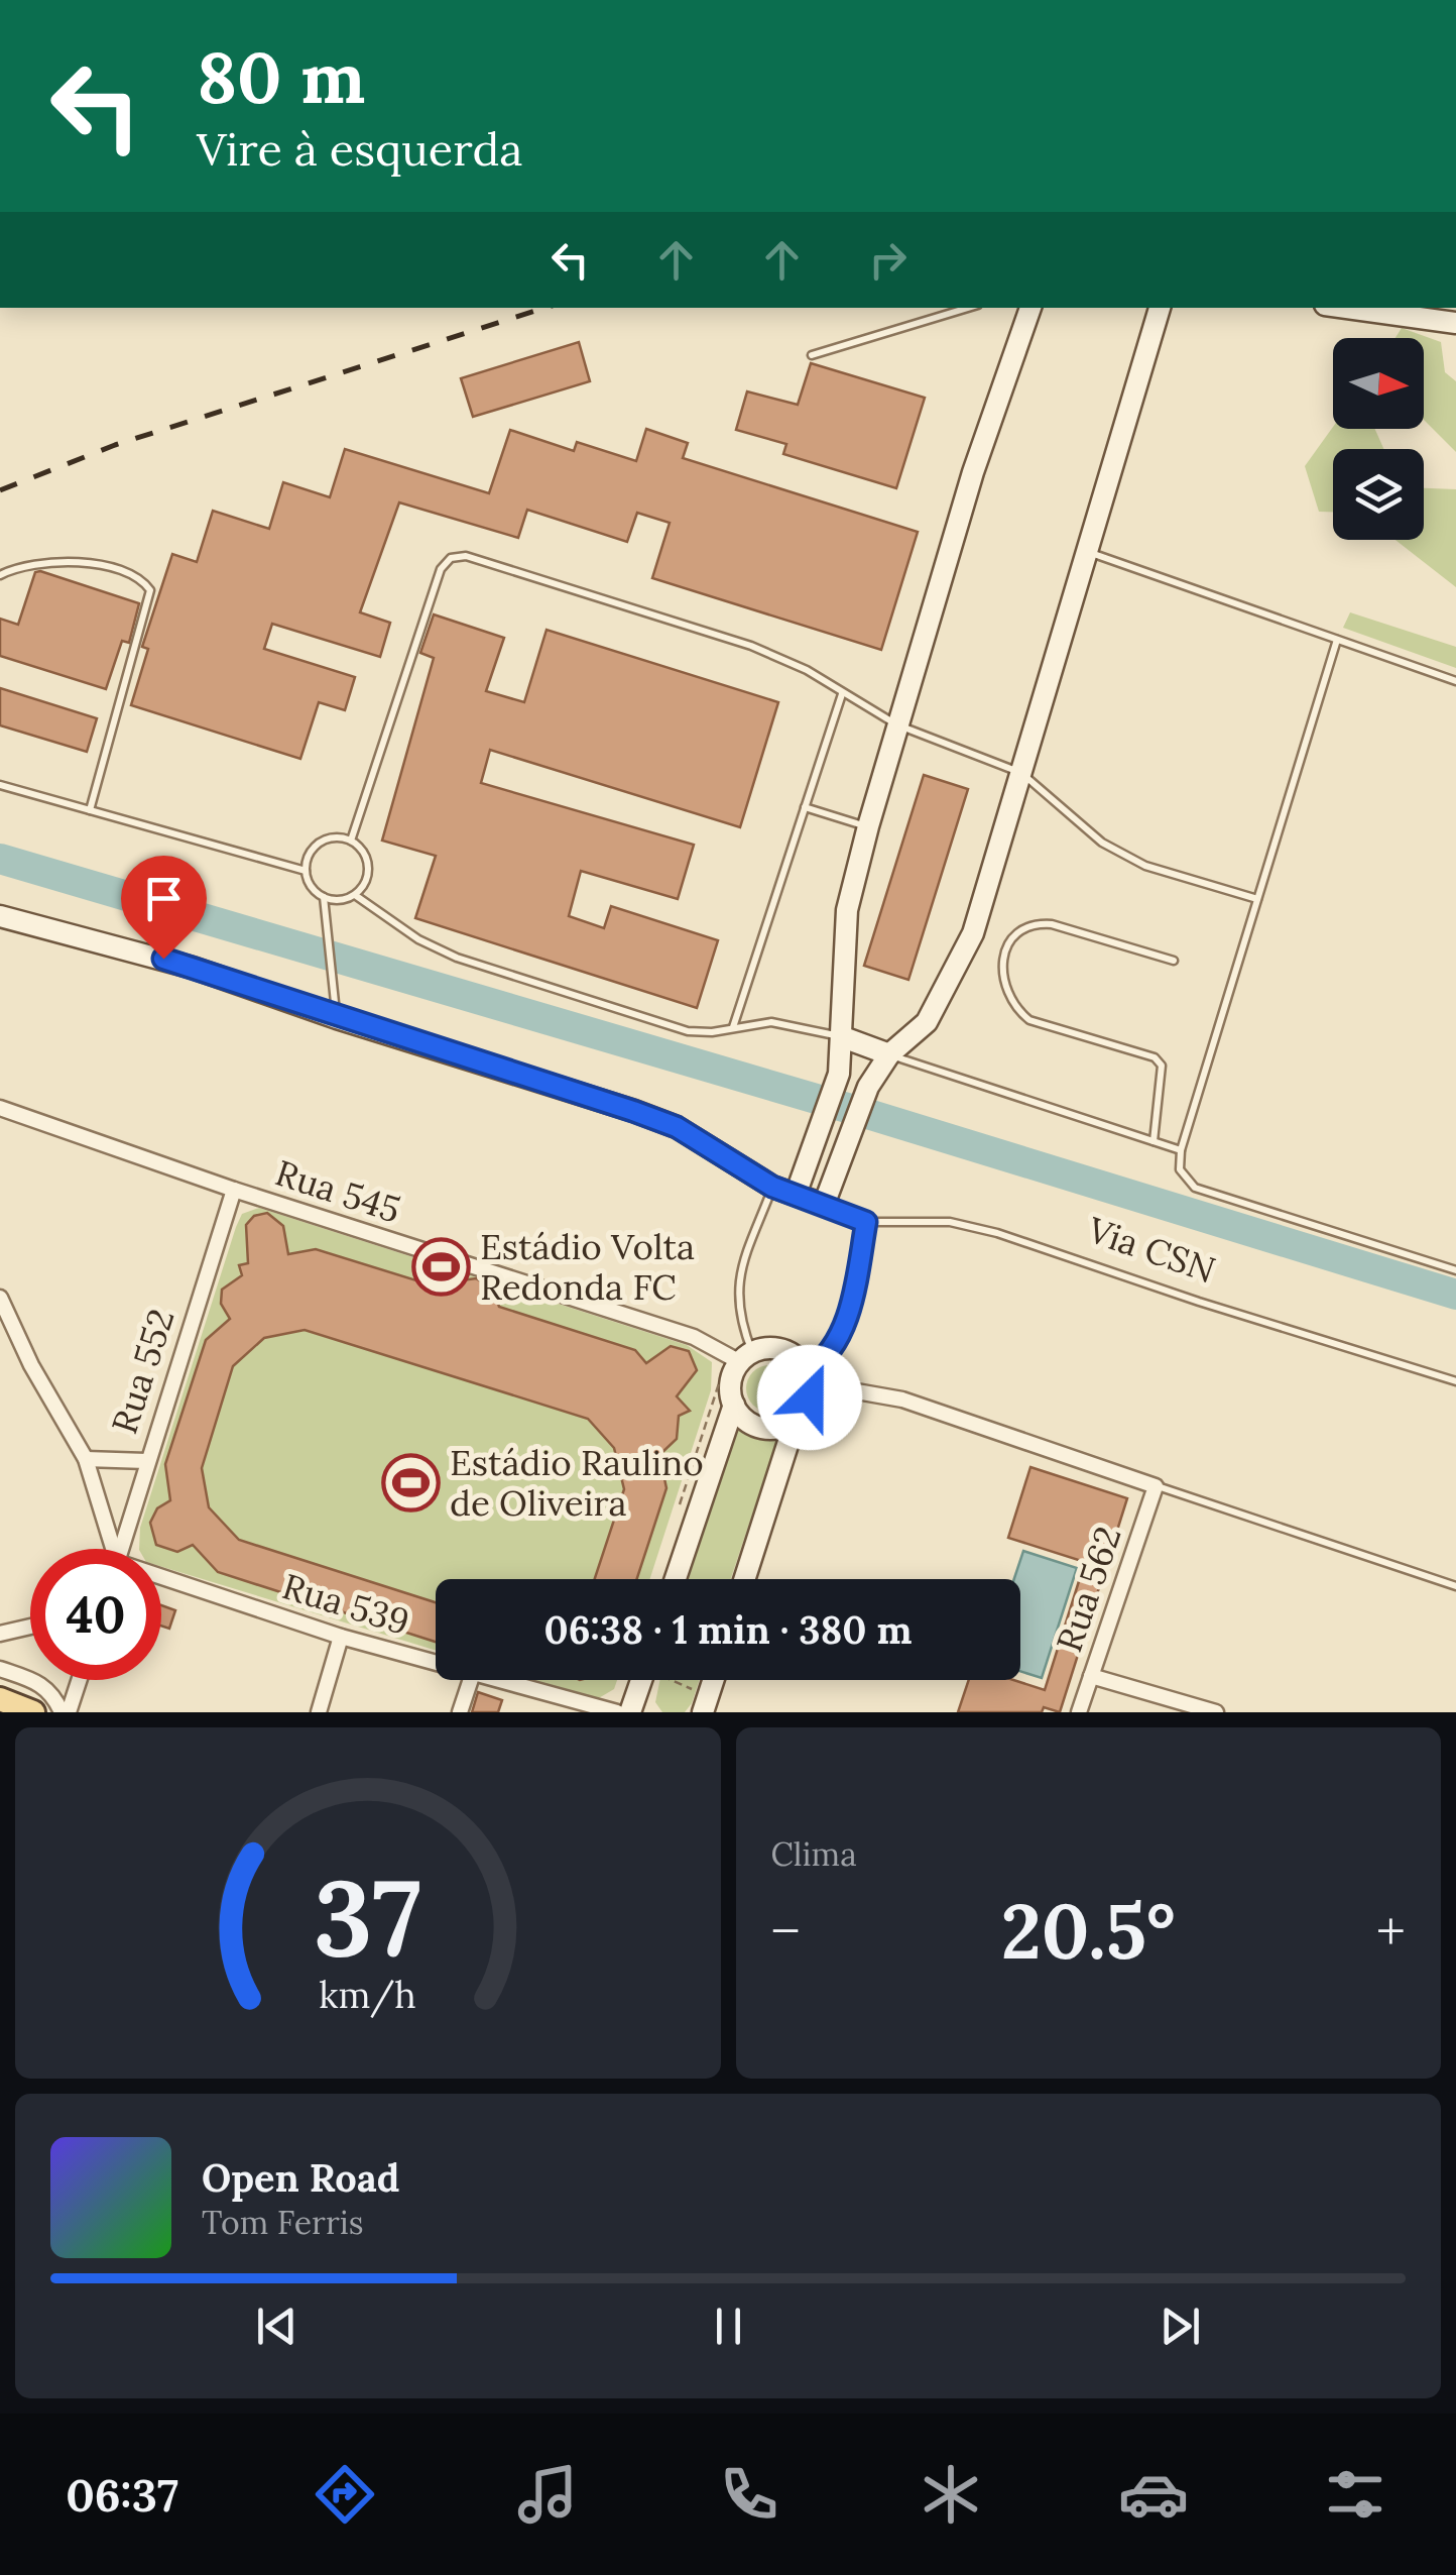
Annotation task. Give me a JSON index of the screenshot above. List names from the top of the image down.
{
  "streets": {
    "street": [
      "Rua 545",
      "Rua 552",
      "Rua 562",
      "Rua 539"
    ],
    "lane": ["Via CSN"]
  },
  "crossings": [
    ["Rua 545", "Rua 552"]
  ],
  "places": {
    "sports": ["Estádio Volta Redonda FC", "Estádio Raulino de Oliveira"]
  },
  "north": "right",
  "page": {
    "turn": ["80 m", "Vire à esquerda"],
    "limit": "40",
    "trip": "06:38 · 1 min · 380 m",
    "tile": "Clima",
    "heat": ["−", "20.5°", "+"],
    "song": ["Open Road", "Tom Ferris"],
    "tabs": "06:37",
    "gauge": ["37", "km/h"]
  }
}
